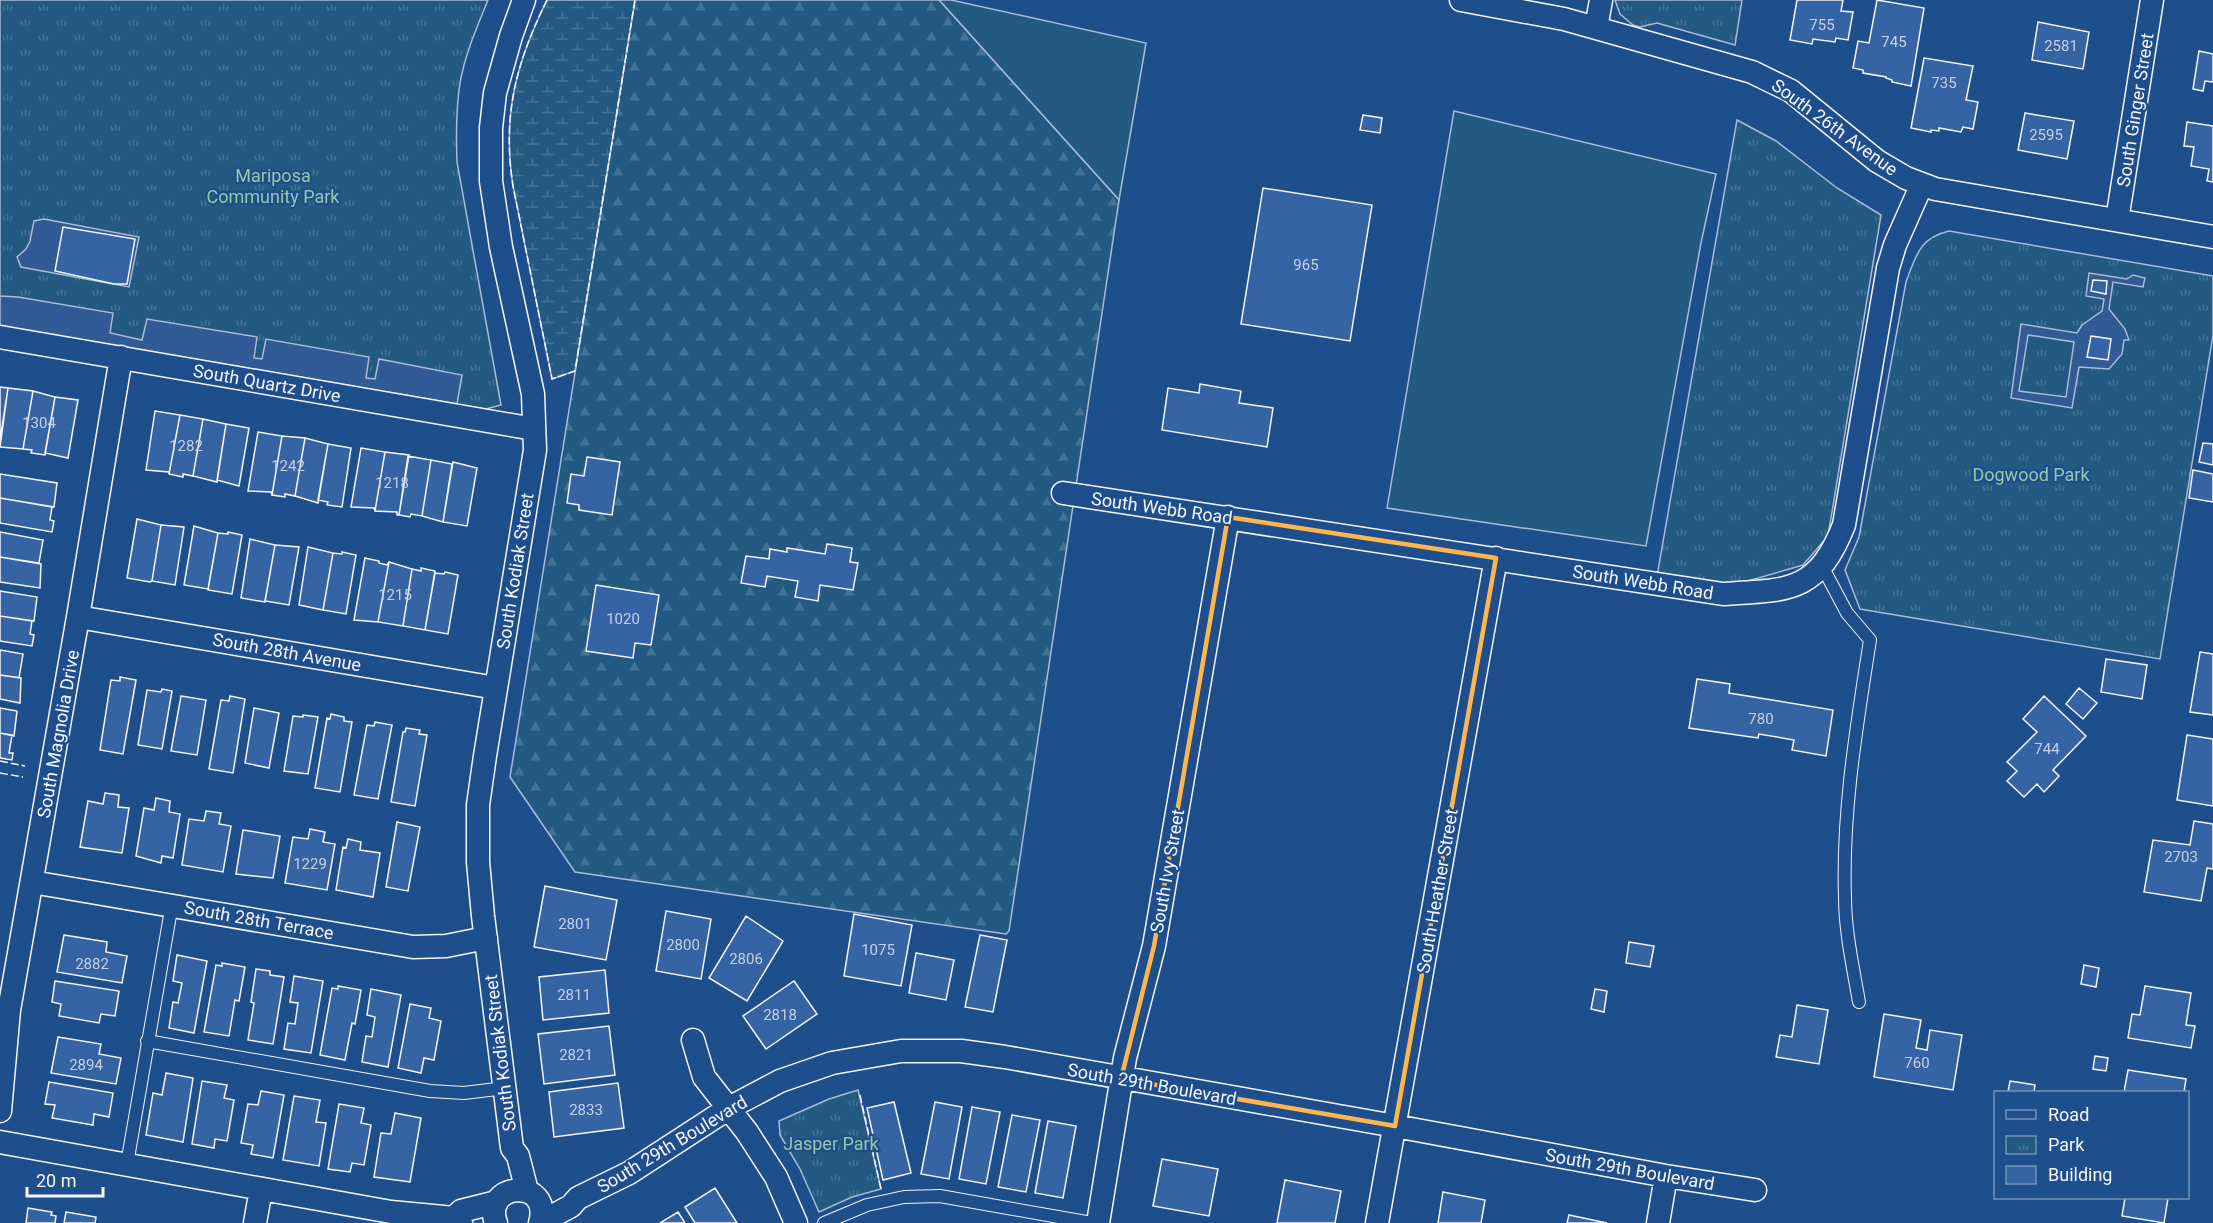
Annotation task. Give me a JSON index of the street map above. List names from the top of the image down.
{
  "streets": {
    "street": [
      "South Ginger Street",
      "South 26th Avenue",
      "South Quartz Drive",
      "South Webb Road",
      "South Kodiak Street",
      "South 28th Avenue",
      "South Magnolia Drive",
      "South Ivy Street",
      "South Heather Street",
      "South 28th Terrace",
      "South 29th Boulevard"
    ]
  },
  "crossings": [
    ["South Ginger Street", "South 26th Avenue"],
    ["South 26th Avenue", "South Webb Road"],
    ["South Quartz Drive", "South Kodiak Street"],
    ["South Quartz Drive", "South Magnolia Drive"],
    ["South Webb Road", "South Ivy Street"],
    ["South Webb Road", "South Heather Street"],
    ["South Kodiak Street", "South 28th Avenue"],
    ["South Kodiak Street", "South 28th Terrace"],
    ["South Kodiak Street", "South 29th Boulevard"],
    ["South 28th Avenue", "South Magnolia Drive"],
    ["South Magnolia Drive", "South 28th Terrace"],
    ["South Ivy Street", "South 29th Boulevard"],
    ["South Heather Street", "South 29th Boulevard"]
  ],
  "parks": ["Mariposa Community Park", "Dogwood Park", "Jasper Park"],
  "house_numbers": [
    "755",
    "745",
    "2581",
    "735",
    "2595",
    "965",
    "1304",
    "1282",
    "1242",
    "1218",
    "1215",
    "1020",
    "780",
    "744",
    "2703",
    "1229",
    "2801",
    "2800",
    "1075",
    "2806",
    "2882",
    "2811",
    "2818",
    "2821",
    "760",
    "2894",
    "2833"
  ],
  "legend": ["Road", "Park", "Building"],
  "scale_bar": "20 m"
}
